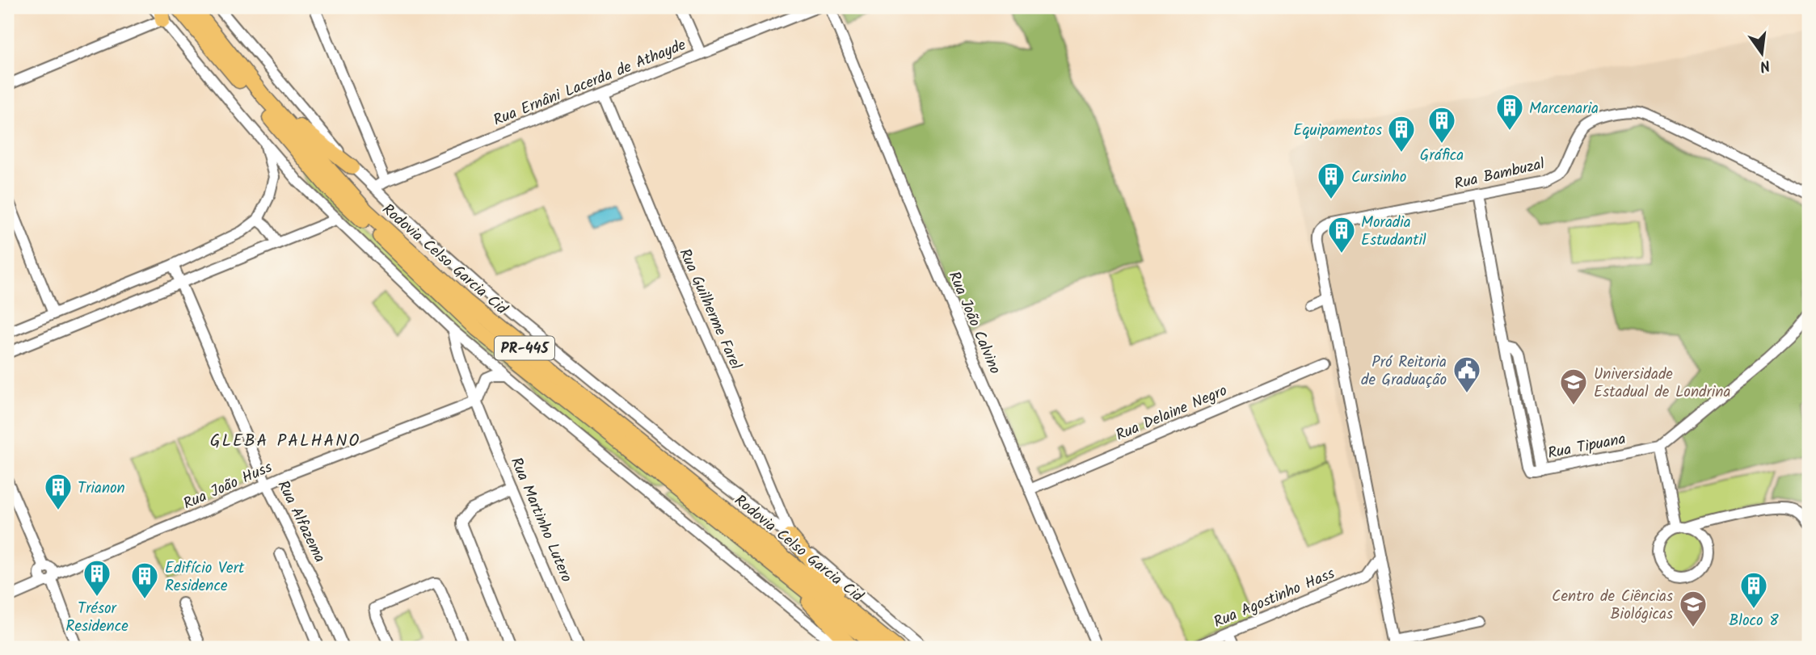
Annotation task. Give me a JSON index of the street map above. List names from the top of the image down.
{
  "streets": {
    "highway": ["Rodovia Celso Garcia Cid", "PR-445"],
    "street": [
      "Rua Ernâni Lacerda de Athayde",
      "Rua Bambuzal",
      "Rua Guilherme Farel",
      "Rua João Calvino",
      "Rua Delaine Negro",
      "Rua Tipuana",
      "Rua João Huss",
      "Rua Martinho Lutero",
      "Rua Alfazema",
      "Rua Agostinho Hass"
    ]
  },
  "crossings": [
    ["Rua Ernâni Lacerda de Athayde", "Rodovia Celso Garcia Cid"],
    ["Rua Ernâni Lacerda de Athayde", "Rua Guilherme Farel"],
    ["Rua Bambuzal", "Rua Tipuana"],
    ["Rua Bambuzal", "Rua Agostinho Hass"],
    ["Rodovia Celso Garcia Cid", "Rua Guilherme Farel"],
    ["Rua João Calvino", "Rua Delaine Negro"],
    ["Rua João Huss", "Rua Martinho Lutero"],
    ["Rua João Huss", "Rua Alfazema"]
  ],
  "districts": ["GLEBA PALHANO"],
  "places": {
    "building": [
      "Marcenaria",
      "Gráfica",
      "Equipamentos",
      "Cursinho",
      "Moradia Estudantil",
      "Trianon",
      "Trésor Residence",
      "Edifício Vert Residence",
      "Bloco 8"
    ],
    "public building": ["Pró Reitoria de Graduação"],
    "school or university": ["Universidade Estadual de Londrina", "Centro de Ciências Biológicas"]
  },
  "north": "bottom"
}
